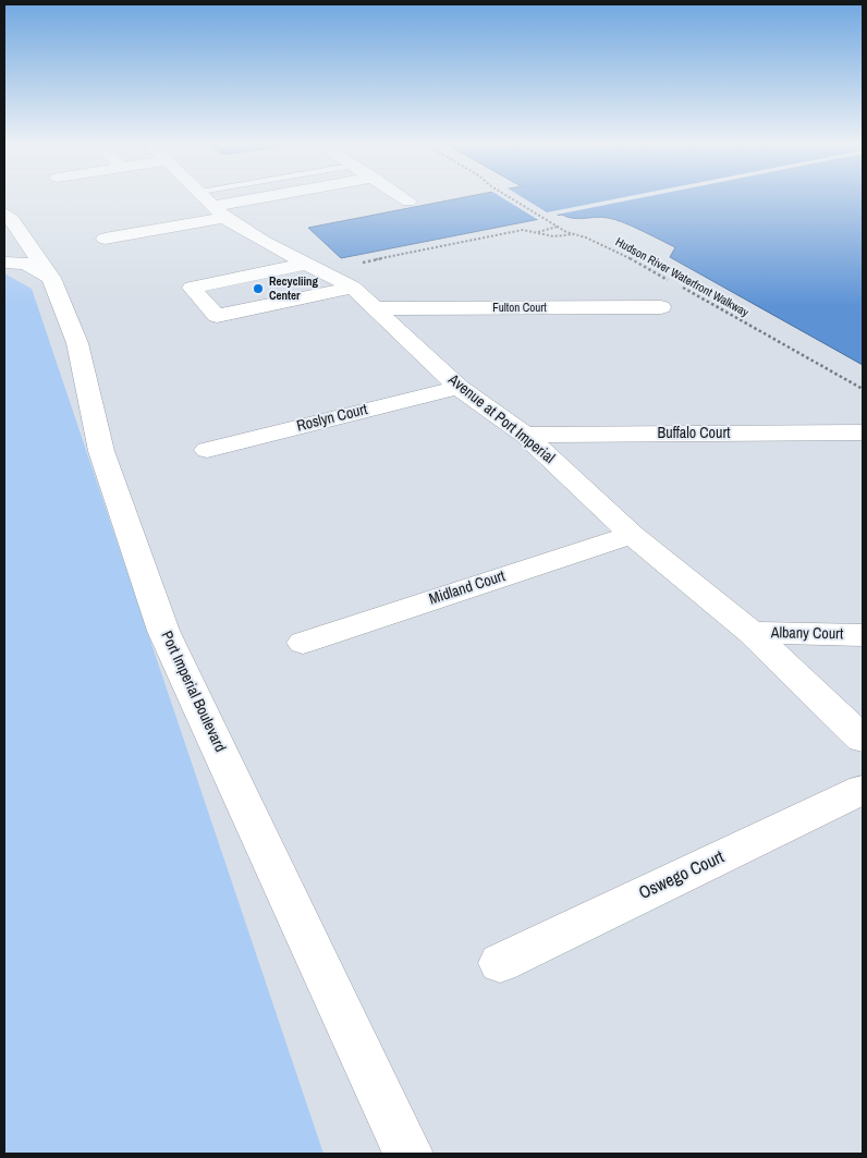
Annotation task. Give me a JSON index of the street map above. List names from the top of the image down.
{
  "streets": {
    "street": [
      "Fulton Court",
      "Roslyn Court",
      "Avenue at Port Imperial",
      "Buffalo Court",
      "Midland Court",
      "Albany Court",
      "Port Imperial Boulevard",
      "Oswego Court"
    ],
    "path": ["Hudson River Waterfront Walkway"]
  },
  "crossings": [
    ["Fulton Court", "Avenue at Port Imperial"],
    ["Roslyn Court", "Avenue at Port Imperial"],
    ["Avenue at Port Imperial", "Buffalo Court"],
    ["Avenue at Port Imperial", "Midland Court"],
    ["Avenue at Port Imperial", "Albany Court"]
  ],
  "places": ["Recycliing Center"]
}
